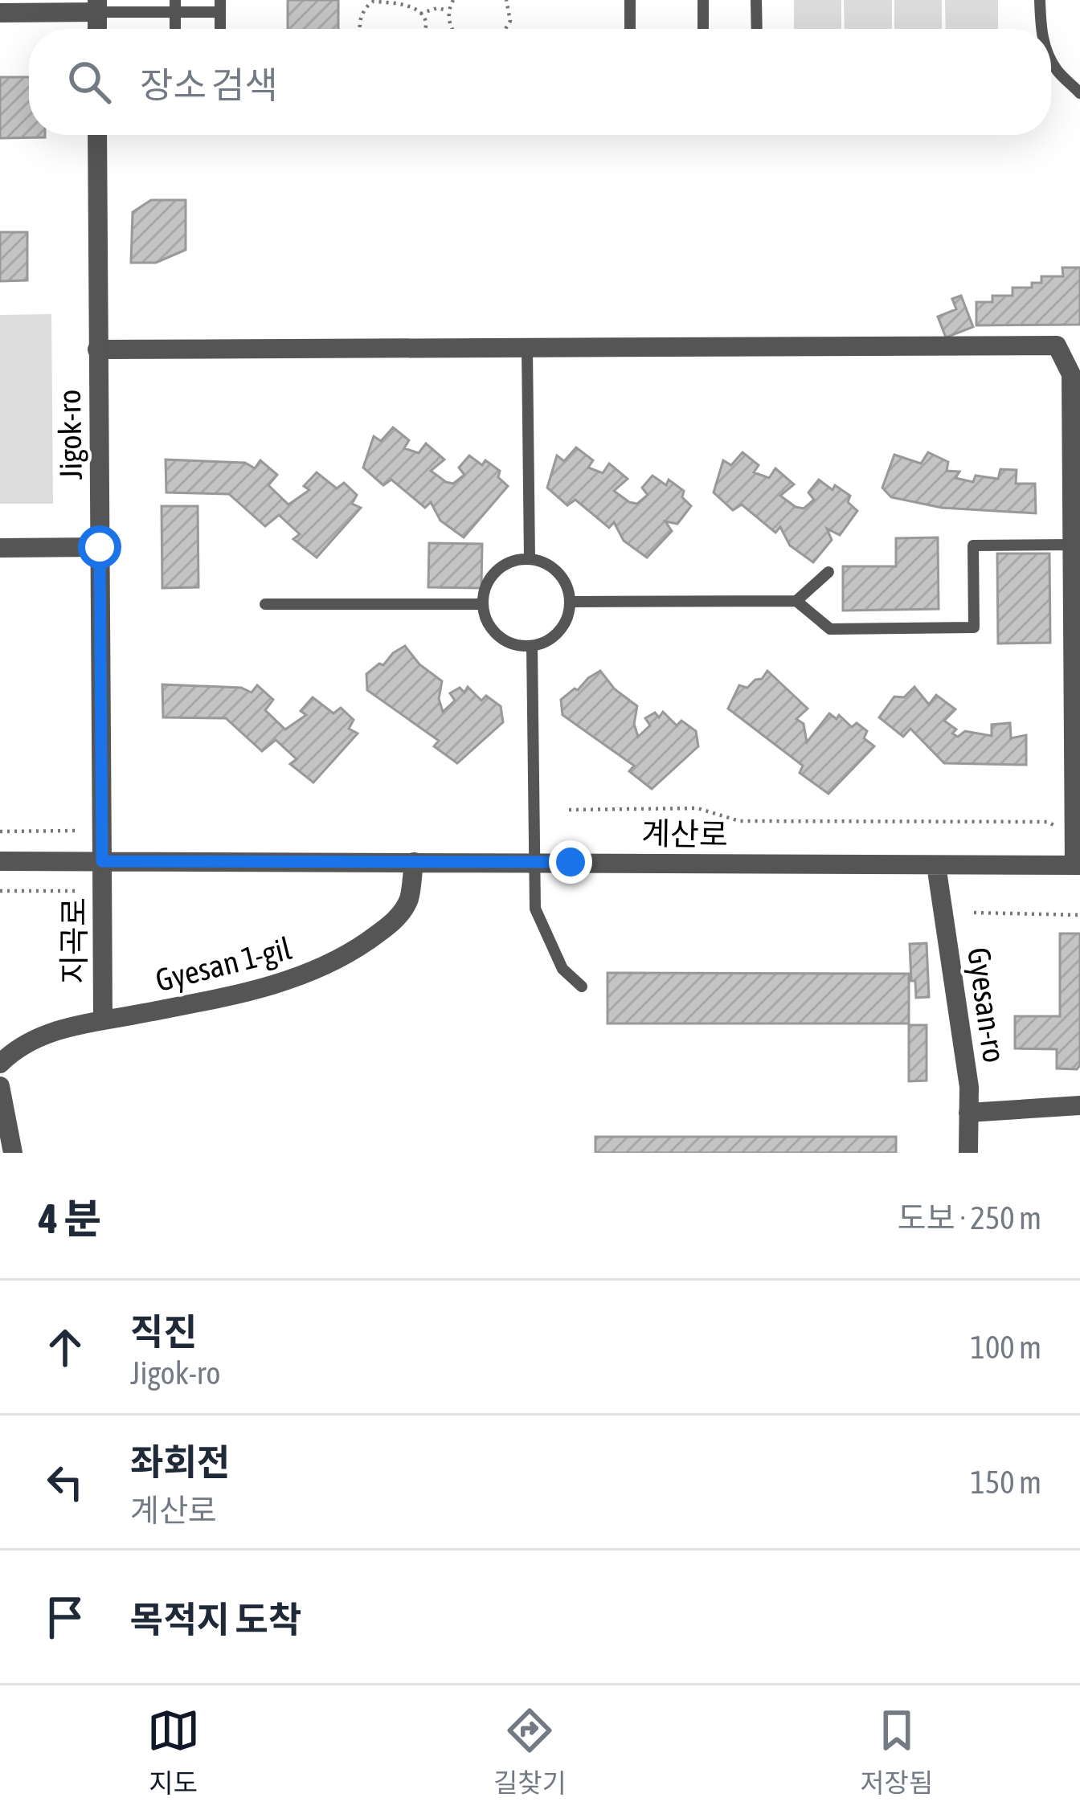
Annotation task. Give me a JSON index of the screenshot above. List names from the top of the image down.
{
  "streets": {
    "street": [
      "Jigok-ro",
      "계산로",
      "지곡로",
      "Gyesan 1-gil",
      "Gyesan-ro"
    ]
  },
  "crossings": [
    ["Jigok-ro", "계산로"],
    ["Jigok-ro", "지곡로"],
    ["계산로", "지곡로"],
    ["계산로", "Gyesan 1-gil"],
    ["계산로", "Gyesan-ro"],
    ["지곡로", "Gyesan 1-gil"]
  ],
  "page": {
    "search": "장소 검색",
    "heading": ["4 분", "도보 · 250 m"],
    "list": [
      ["직진", "Jigok-ro", "100 m"],
      ["좌회전", "계산로", "150 m"],
      "목적지 도착"
    ],
    "nav": ["지도", "길찾기", "저장됨"]
  }
}
